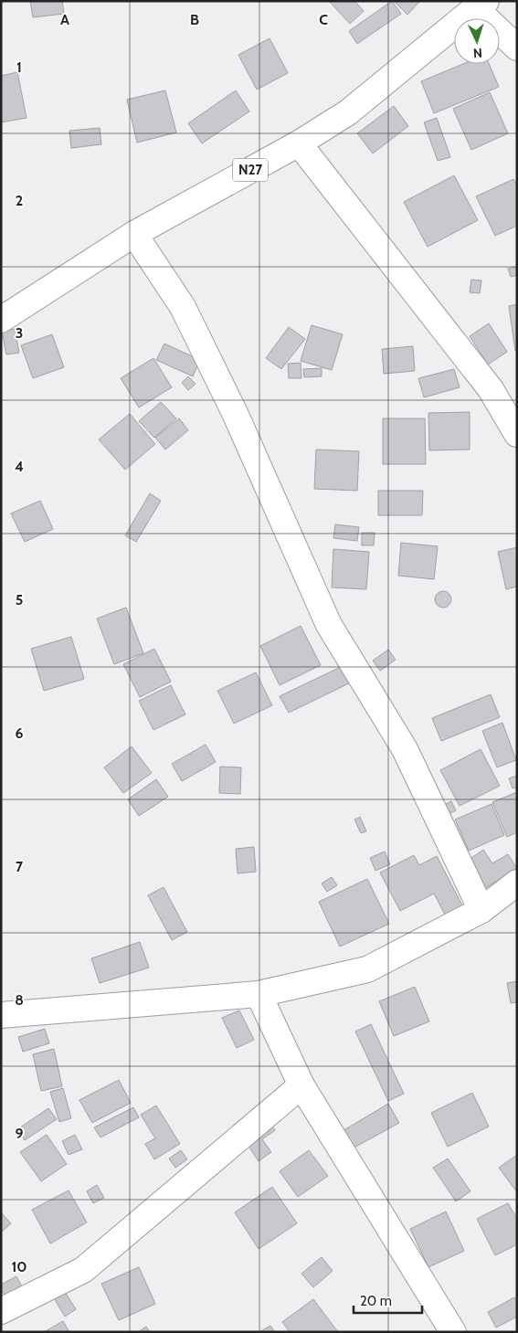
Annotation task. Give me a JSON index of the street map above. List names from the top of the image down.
{
  "streets": {
    "street": ["N27"]
  },
  "scale_bar": "20 m",
  "north": "bottom",
  "grid": {
    "columns": ["A", "B", "C"],
    "rows": [
      "1",
      "2",
      "3",
      "4",
      "5",
      "6",
      "7",
      "8",
      "9",
      "10"
    ]
  }
}
